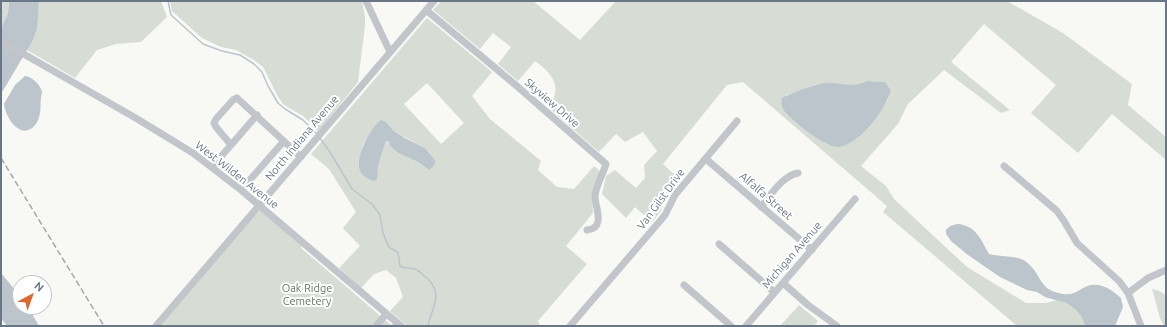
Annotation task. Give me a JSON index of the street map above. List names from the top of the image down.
{
  "streets": {
    "street": [
      "Skyview Drive",
      "North Indiana Avenue",
      "West Wilden Avenue",
      "Alfalfa Street",
      "Van Gilst Drive",
      "Michigan Avenue"
    ]
  },
  "crossings": [
    ["Skyview Drive", "North Indiana Avenue"],
    ["North Indiana Avenue", "West Wilden Avenue"],
    ["Alfalfa Street", "Van Gilst Drive"],
    ["Alfalfa Street", "Michigan Avenue"]
  ],
  "parks": ["Oak Ridge Cemetery"],
  "north": "top right"
}
